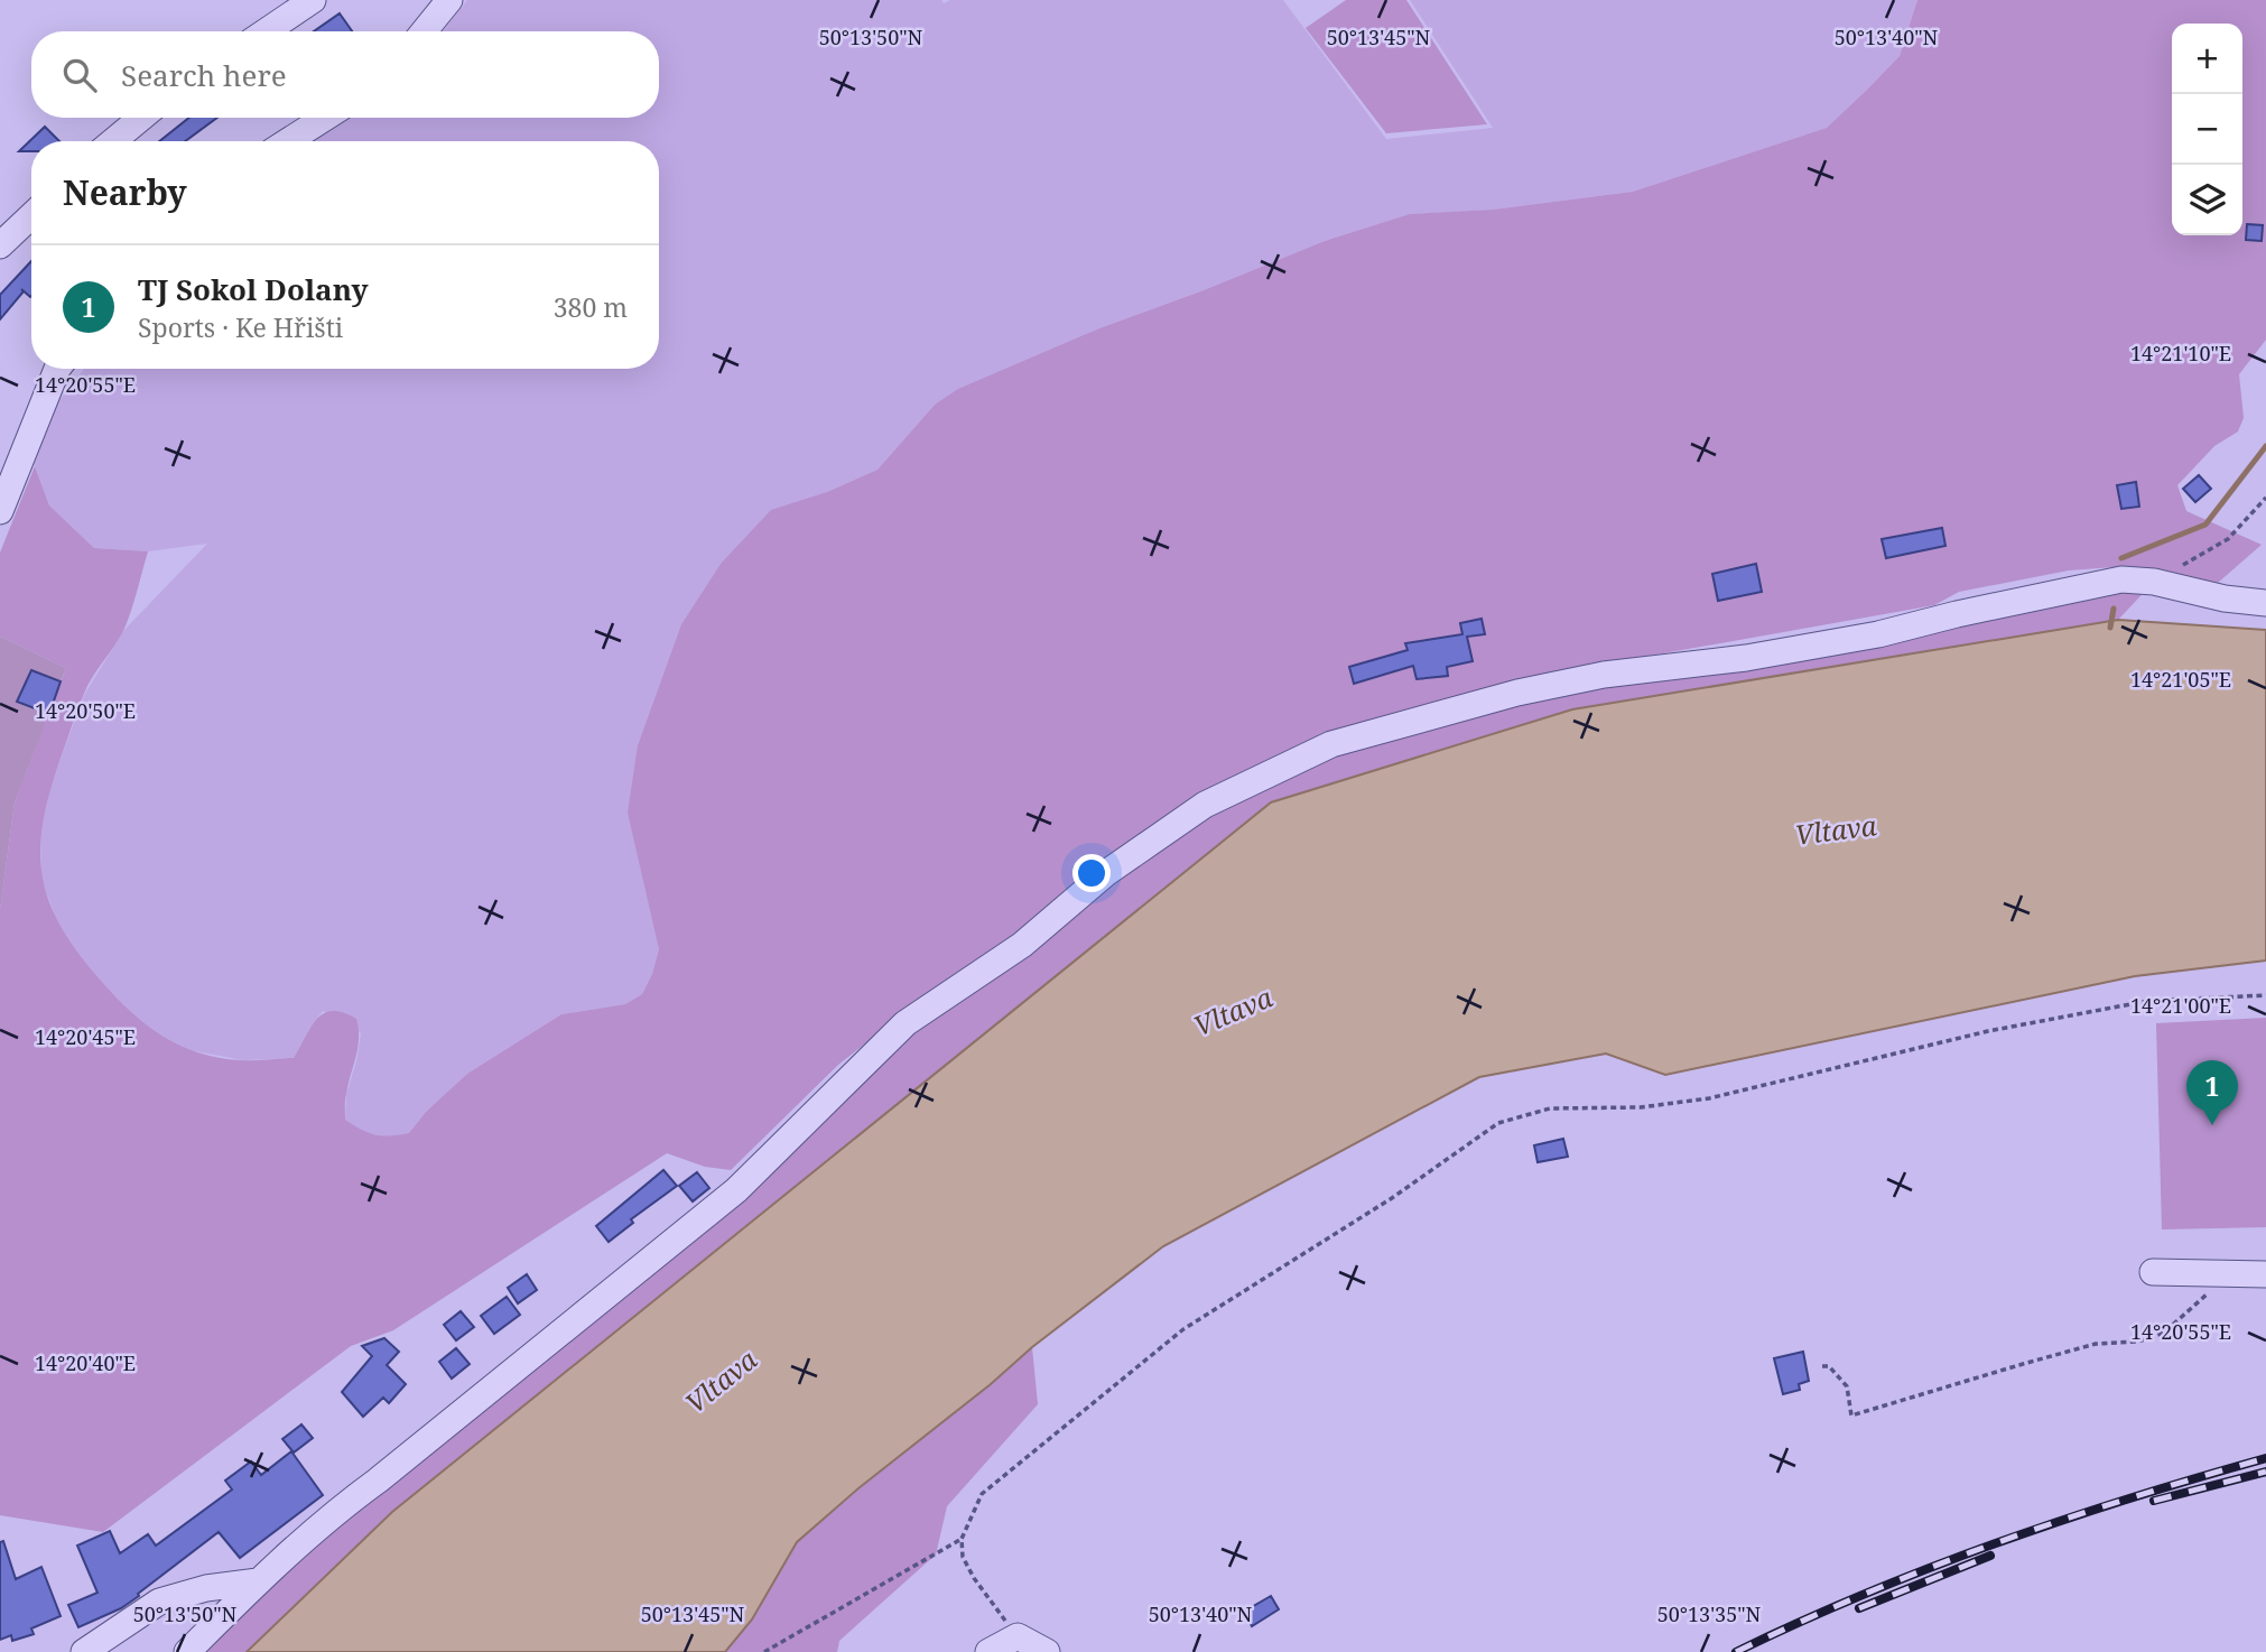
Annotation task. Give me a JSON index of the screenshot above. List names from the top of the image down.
{
  "water": ["Vltava"],
  "page": {
    "map_buttons": ["+", "−"],
    "search": "Search here",
    "heading": "Nearby",
    "list": [
      {
        "mark": "1",
        "name": "TJ Sokol Dolany",
        "note": "Sports · Ke Hřišti",
        "value": "380 m"
      }
    ],
    "pins": "1"
  },
  "coordinates": [
    "50°13'40\"N",
    "50°13'50\"N",
    "50°13'45\"N",
    "14°21'10\"E",
    "14°20'55\"E",
    "14°21'05\"E",
    "14°20'50\"E",
    "14°21'00\"E",
    "14°20'45\"E",
    "14°20'40\"E",
    "50°13'35\"N"
  ]
}
